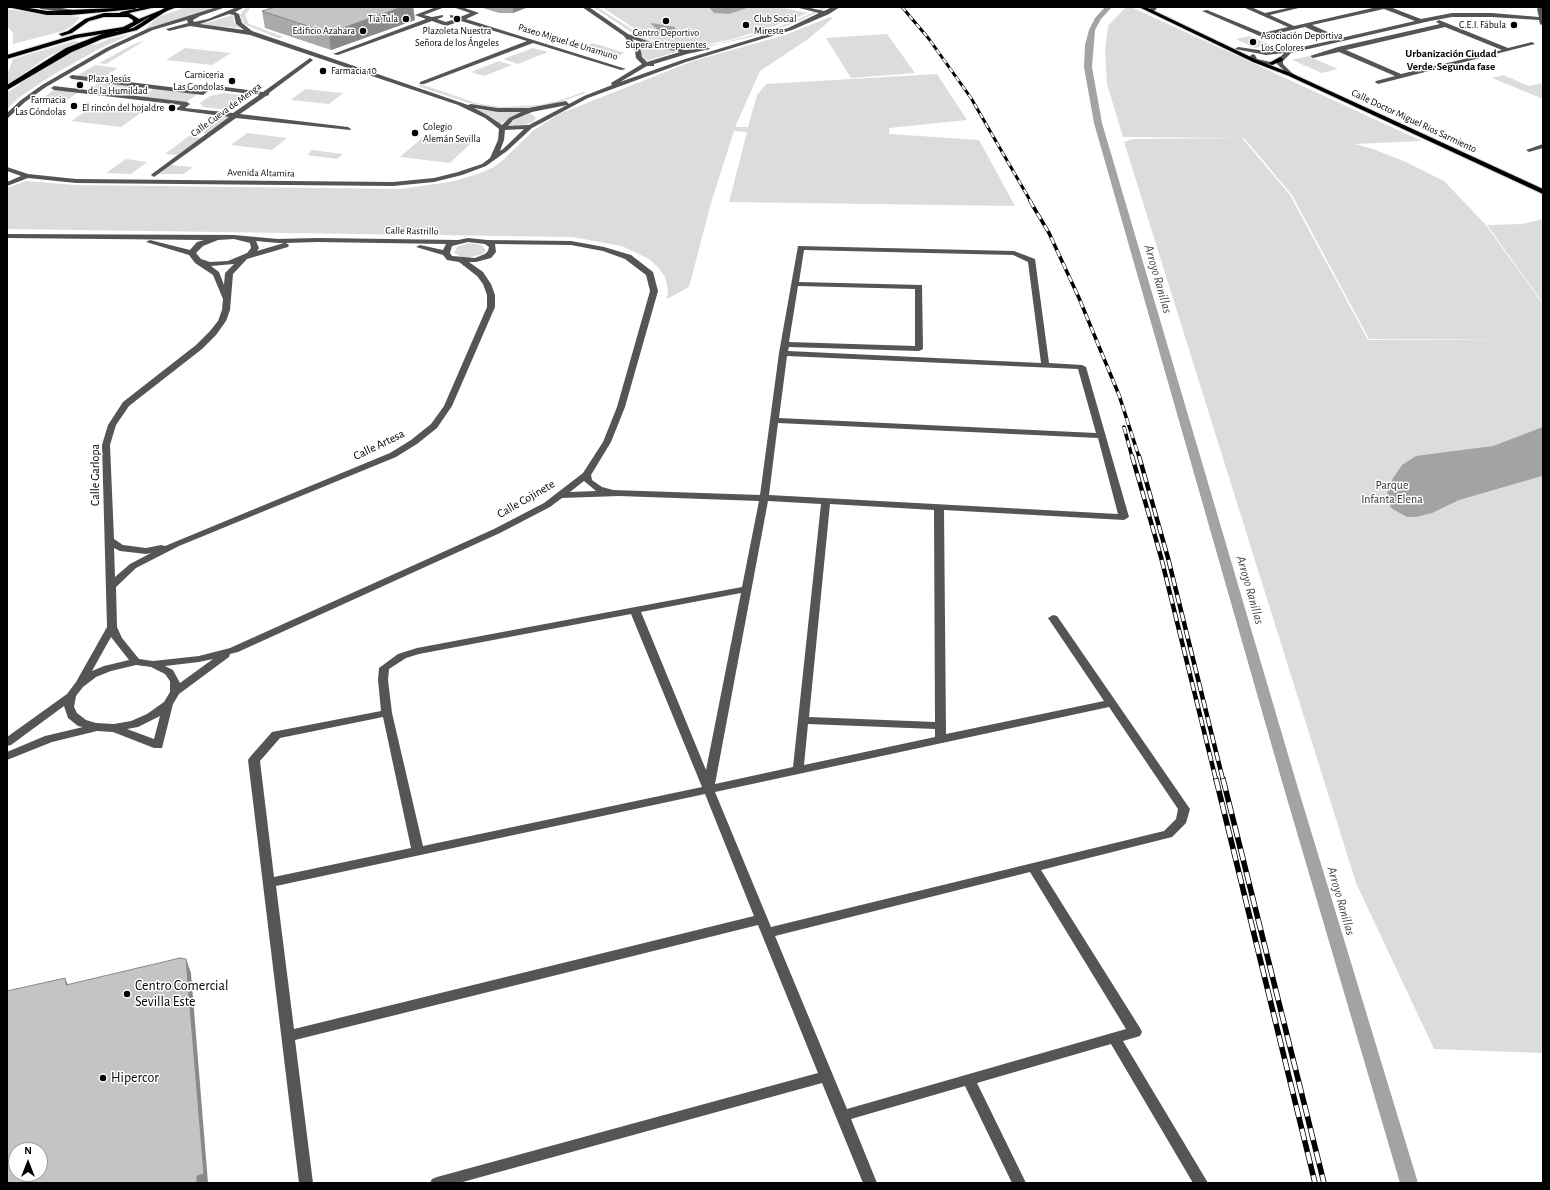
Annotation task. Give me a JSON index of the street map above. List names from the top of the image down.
{
  "streets": {
    "main road": ["Calle Doctor Miguel Rios Sarmiento"],
    "street": [
      "Paseo Miguel de Unamuno",
      "Calle Cueva de Menga",
      "Avenida Altamira",
      "Calle Rastrillo",
      "Calle Artesa",
      "Calle Garlopa",
      "Calle Cojinete"
    ]
  },
  "crossings": [
    ["Calle Rastrillo", "Calle Artesa"],
    ["Calle Rastrillo", "Calle Garlopa"],
    ["Calle Rastrillo", "Calle Cojinete"],
    ["Calle Artesa", "Calle Garlopa"],
    ["Calle Artesa", "Calle Cojinete"],
    ["Calle Garlopa", "Calle Cojinete"]
  ],
  "districts": ["Urbanización Ciudad Verde. Segunda fase"],
  "water": ["Arroyo Ranillas"],
  "parks": ["Parque Infanta Elena"],
  "places": [
    "Tía Tula",
    "Plazoleta Nuestra Señora de los Ángeles",
    "Centro Deportivo Supera Entrepuentes",
    "Club Social Mireste",
    "C.E.I. Fábula",
    "Edificio Azahara",
    "Asociación Deportiva Los Colores",
    "Farmacia 10",
    "Carniceria Las Gondolas",
    "Plaza Jesús de la Humildad",
    "Farmacia Las Góndolas",
    "El rincón del hojaldre",
    "Colegio Alemán Sevilla",
    "Centro Comercial Sevilla Este",
    "Hipercor"
  ],
  "north": "top"
}
